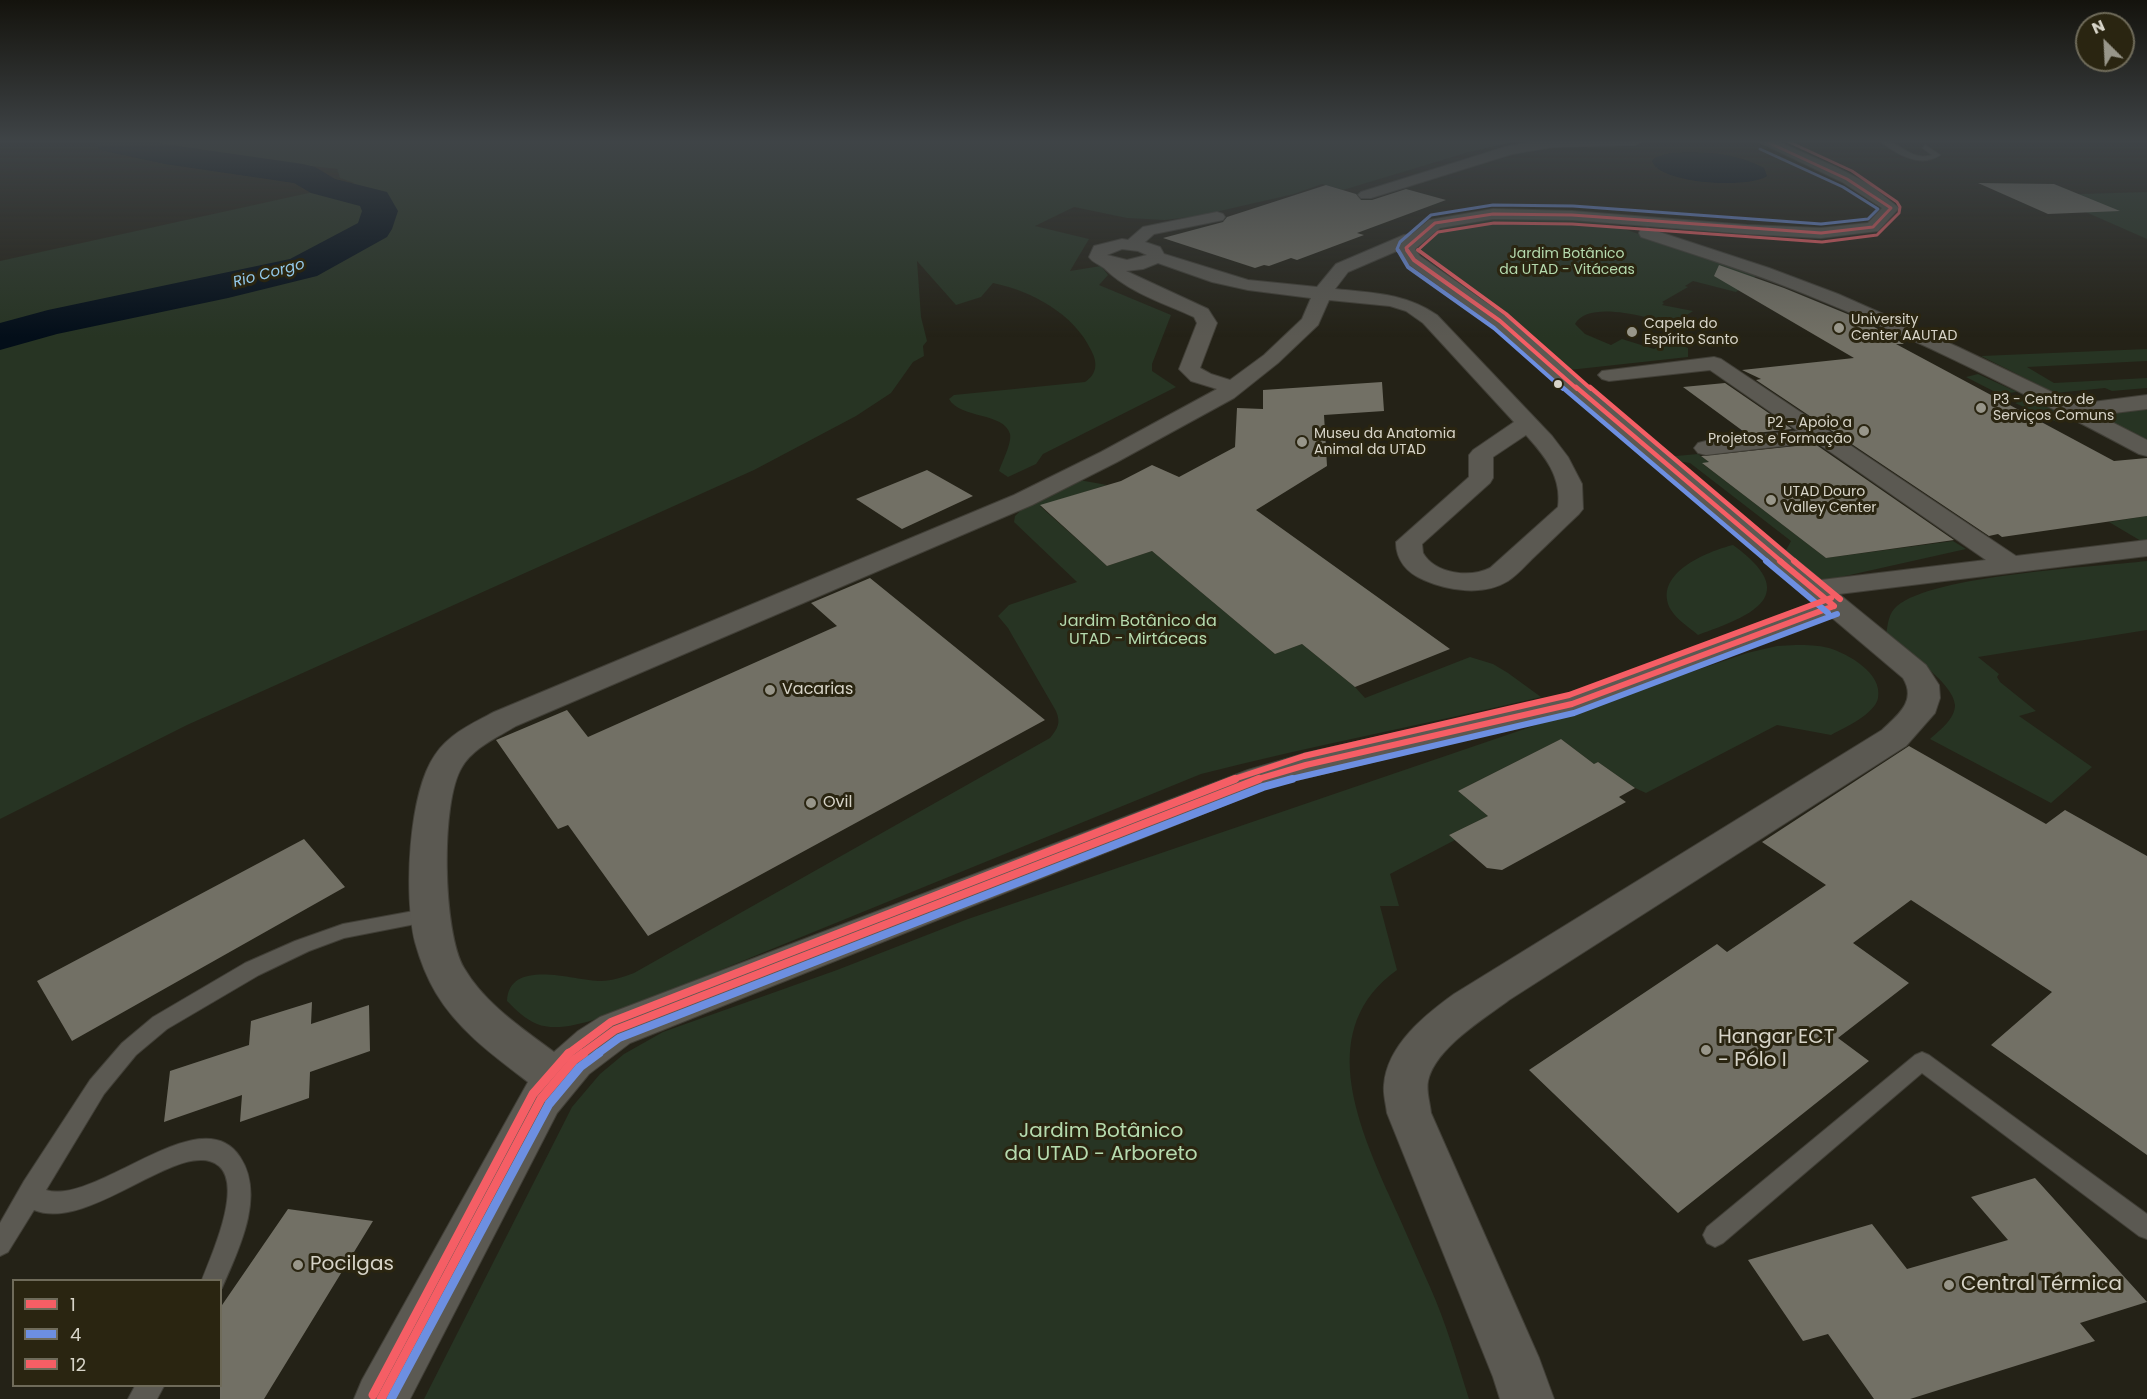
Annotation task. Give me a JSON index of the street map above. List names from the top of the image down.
{
  "water": ["Rio Corgo"],
  "parks": ["Jardim Botânico da UTAD - Vitáceas", "Jardim Botânico da UTAD - Mirtáceas", "Jardim Botânico da UTAD - Arboreto"],
  "places": [
    "University Center AAUTAD",
    "Capela do Espírito Santo",
    "P3 - Centro de Serviços Comuns",
    "P2 - Apoio a Projetos e Formação",
    "Museu da Anatomia Animal da UTAD",
    "UTAD Douro Valley Center",
    "Vacarias",
    "Ovil",
    "Hangar ECT - Pólo I",
    "Pocilgas",
    "Central Térmica"
  ],
  "lines": ["transit line 1", "transit line 4", "transit line 12"],
  "legend": ["1", "4", "12"],
  "north": "top left"
}
